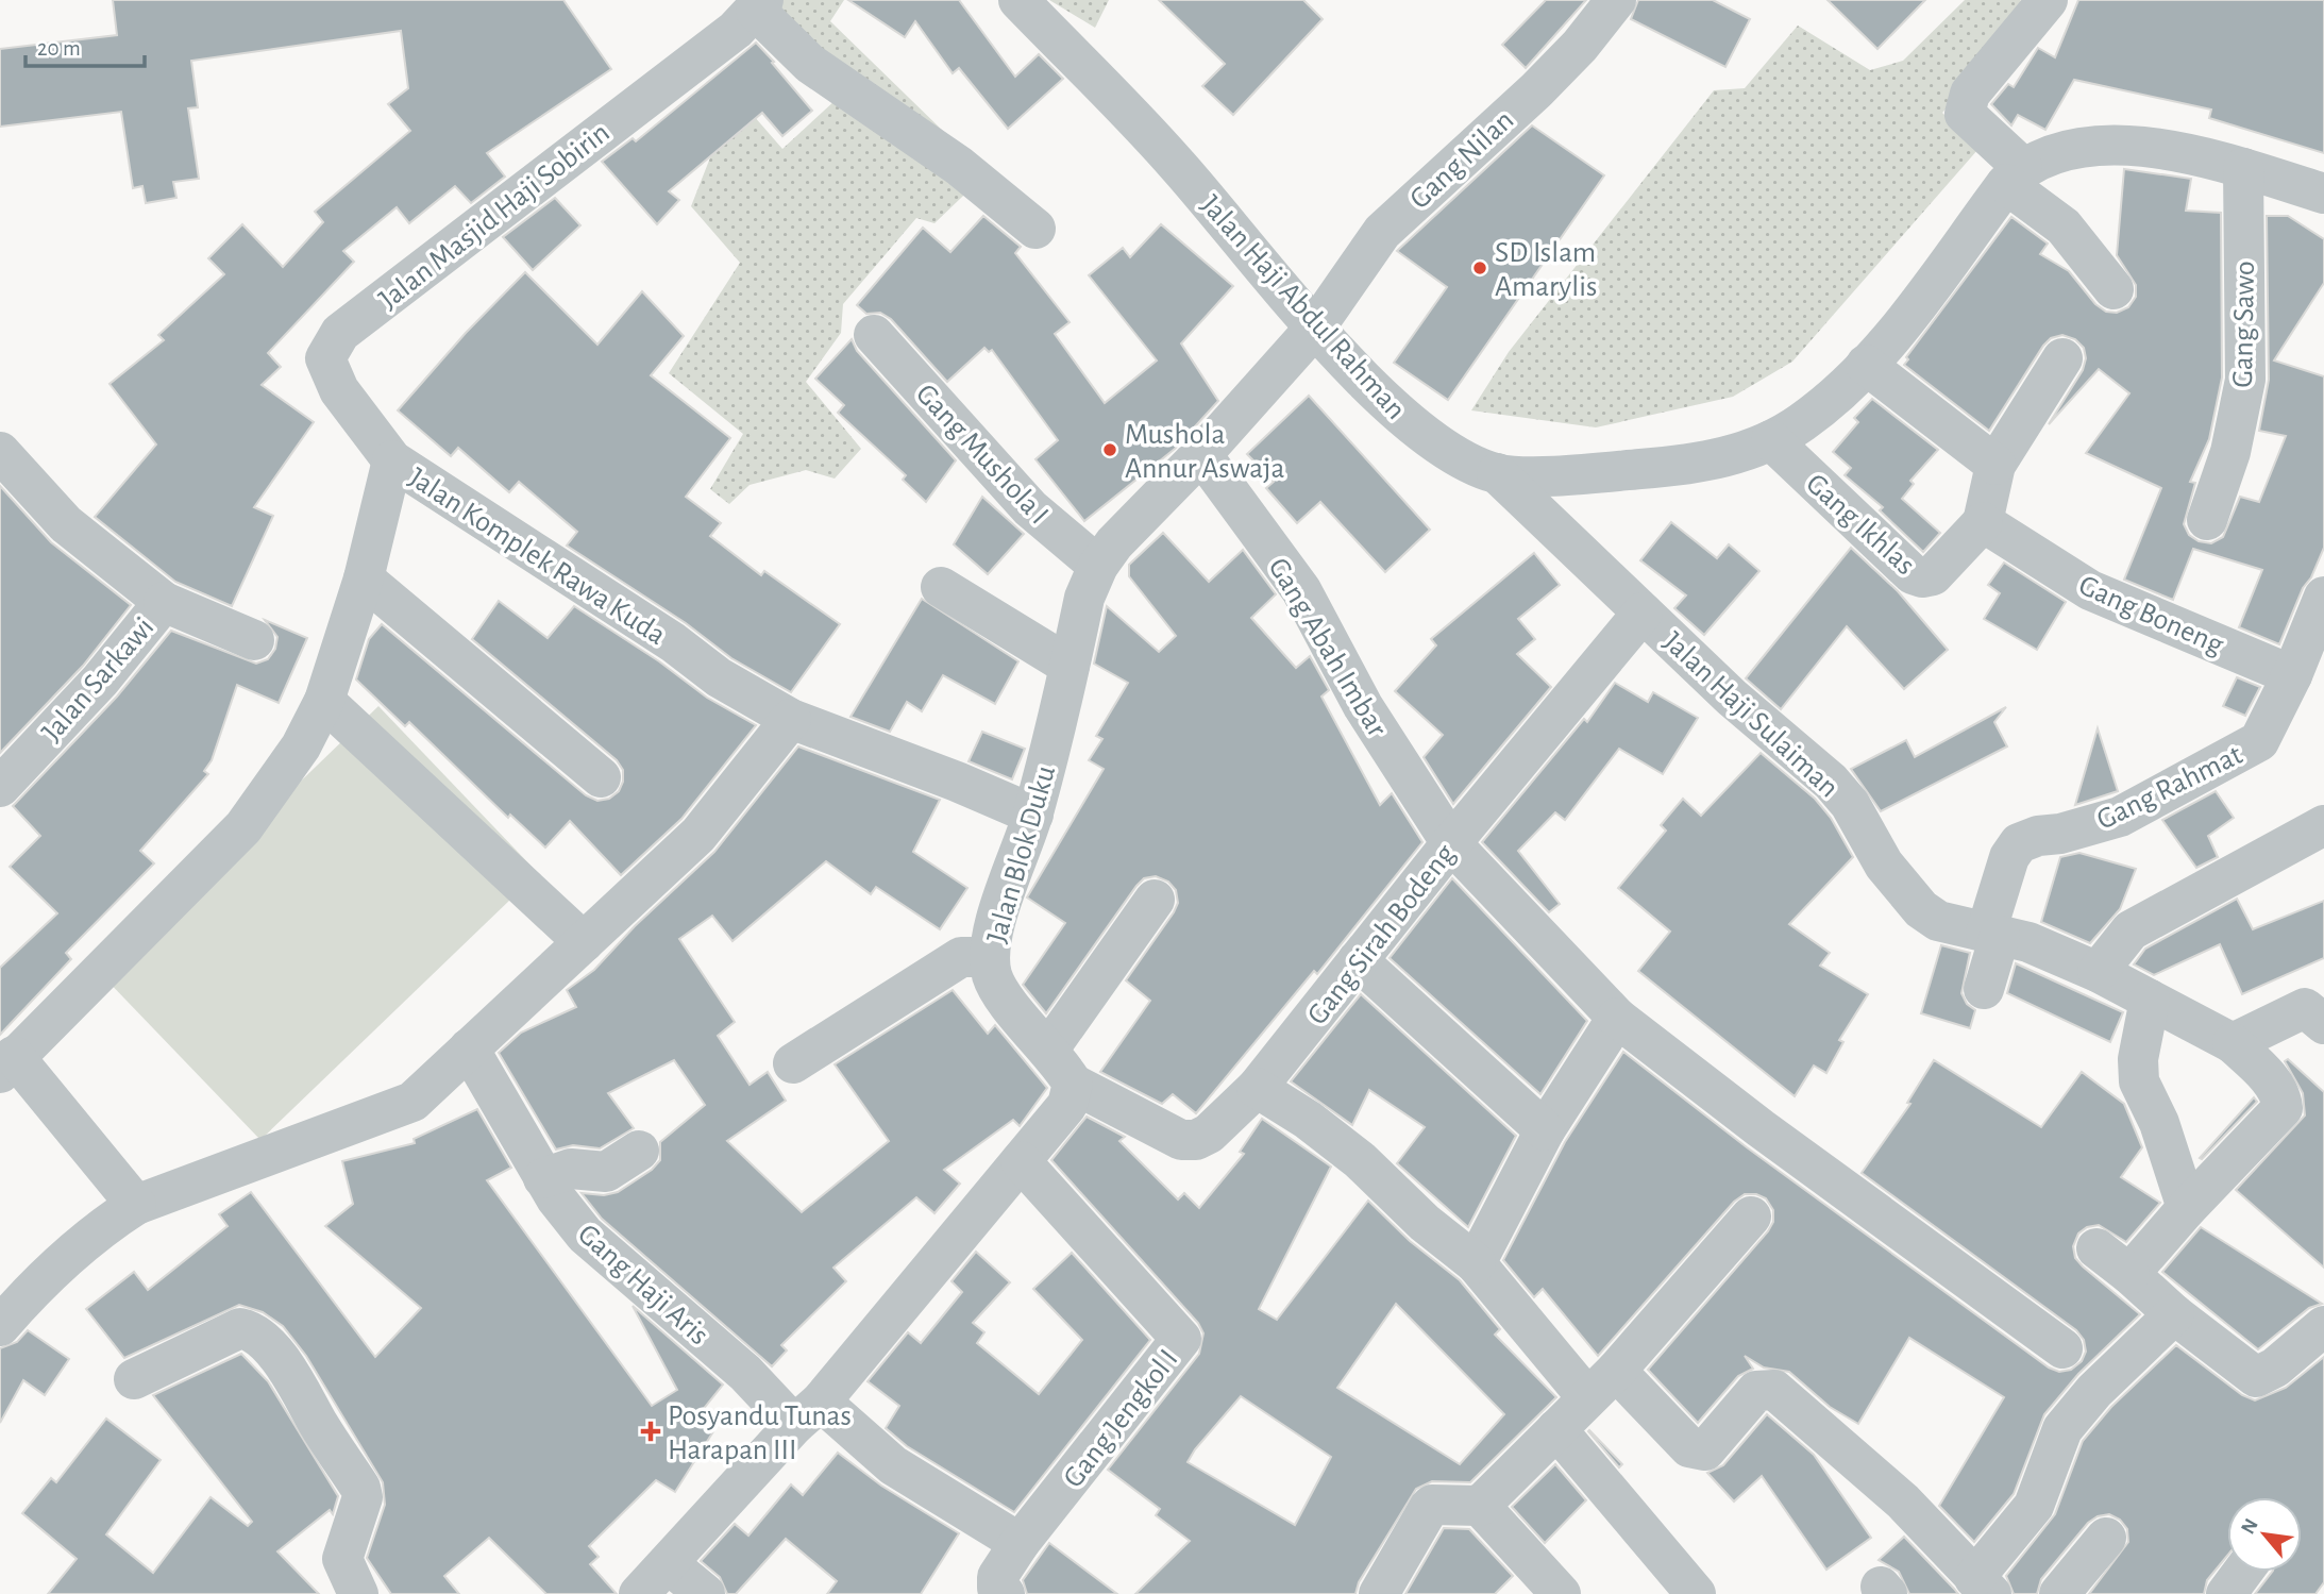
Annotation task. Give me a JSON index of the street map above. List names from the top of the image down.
{
  "streets": {
    "street": [
      "Gang Nilan",
      "Jalan Masjid Haji Sobirin",
      "Jalan Haji Abdul Rahman",
      "Gang Sawo",
      "Gang Mushola I",
      "Gang Ikhlas",
      "Jalan Komplek Rawa Kuda",
      "Gang Boneng",
      "Gang Abah Imbar",
      "Jalan Sarkawi",
      "Jalan Haji Sulaiman",
      "Gang Rahmat",
      "Jalan Blok Duku",
      "Gang Sirah Bodeng",
      "Gang Haji Aris",
      "Gang Jengkol I"
    ]
  },
  "crossings": [
    ["Gang Nilan", "Jalan Haji Abdul Rahman"],
    ["Gang Nilan", "Jalan Blok Duku"],
    ["Jalan Masjid Haji Sobirin", "Jalan Komplek Rawa Kuda"],
    ["Jalan Haji Abdul Rahman", "Gang Ikhlas"],
    ["Jalan Haji Abdul Rahman", "Jalan Haji Sulaiman"],
    ["Jalan Haji Abdul Rahman", "Jalan Blok Duku"],
    ["Gang Mushola I", "Jalan Blok Duku"],
    ["Gang Ikhlas", "Gang Boneng"],
    ["Jalan Komplek Rawa Kuda", "Jalan Blok Duku"],
    ["Gang Boneng", "Gang Rahmat"],
    ["Gang Abah Imbar", "Jalan Blok Duku"],
    ["Gang Abah Imbar", "Gang Sirah Bodeng"],
    ["Jalan Haji Sulaiman", "Gang Rahmat"],
    ["Jalan Haji Sulaiman", "Gang Sirah Bodeng"],
    ["Jalan Blok Duku", "Gang Sirah Bodeng"],
    ["Gang Haji Aris", "Gang Jengkol I"]
  ],
  "places": {
    "other": ["SD Islam Amarylis", "Mushola Annur Aswaja"],
    "health": ["Posyandu Tunas Harapan III"]
  },
  "scale_bar": "20 m",
  "north": "top left"
}
